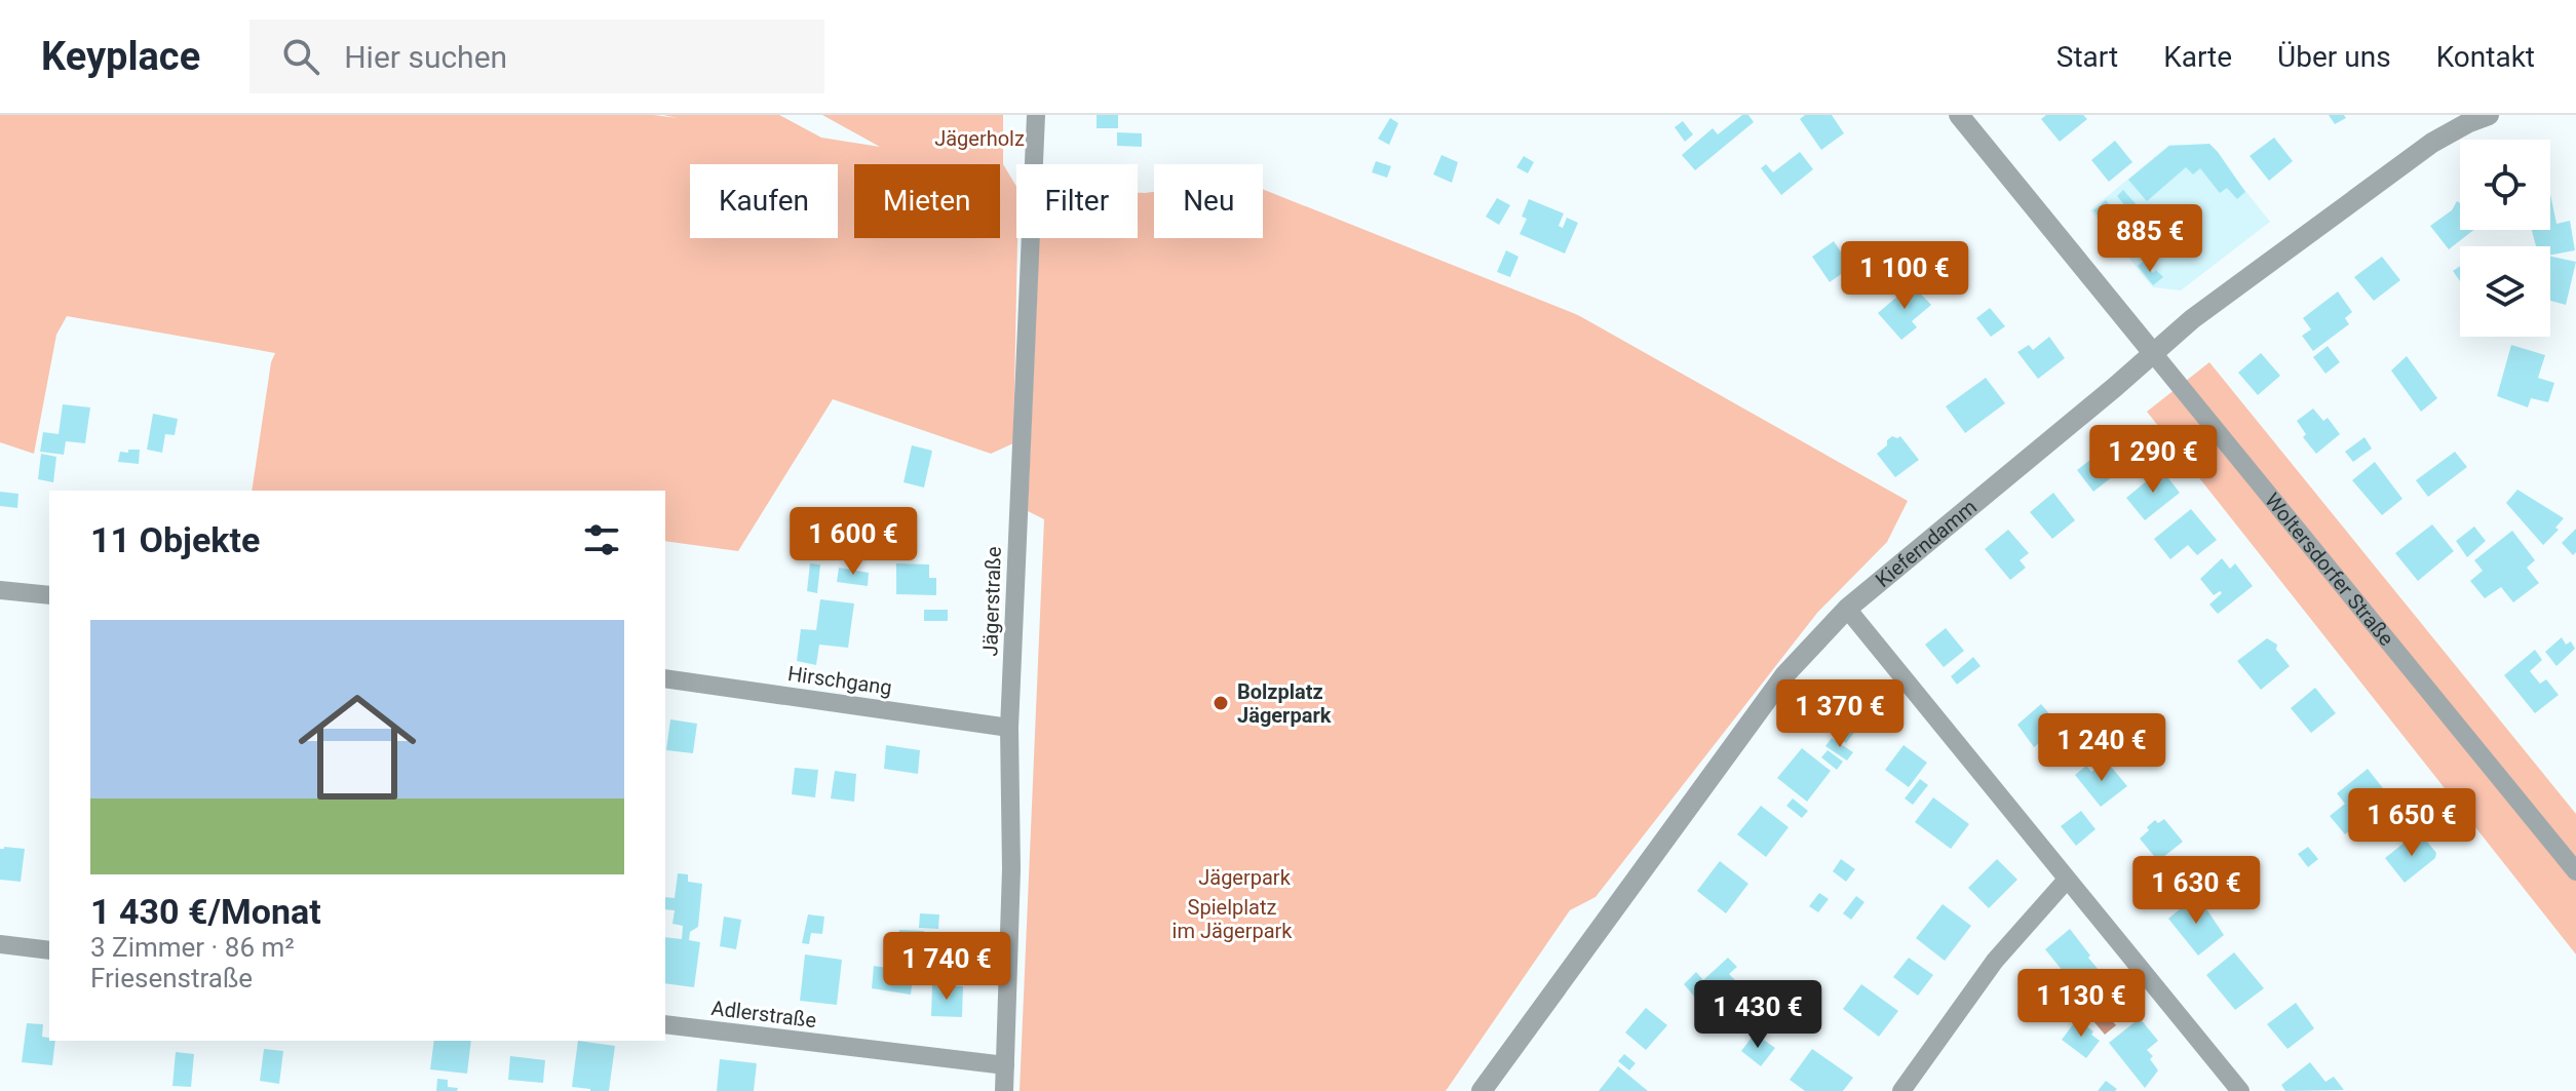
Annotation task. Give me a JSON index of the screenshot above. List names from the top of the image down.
{
  "streets": {
    "street": [
      "Kieferndamm",
      "Woltersdorfer Straße",
      "Jägerstraße",
      "Hirschgang",
      "Adlerstraße"
    ]
  },
  "crossings": [
    ["Kieferndamm", "Woltersdorfer Straße"],
    ["Jägerstraße", "Hirschgang"],
    ["Jägerstraße", "Adlerstraße"]
  ],
  "parks": ["Jägerholz", "Jägerpark", "Spielplatz im Jägerpark"],
  "places": ["Bolzplatz Jägerpark"],
  "page": {
    "header": "Keyplace",
    "search": "Hier suchen",
    "nav": [
      "Start",
      "Karte",
      "Über uns",
      "Kontakt"
    ],
    "chip": [
      "Kaufen",
      "Mieten",
      "Filter",
      "Neu"
    ],
    "price": [
      "885 €",
      "1 100 €",
      "1 290 €",
      "1 600 €",
      "1 370 €",
      "1 240 €",
      "1 650 €",
      "1 630 €",
      "1 740 €",
      "1 130 €",
      "1 430 €"
    ],
    "heading": "11 Objekte",
    "list": [
      {
        "name": "1 430 €/Monat",
        "note": "3 Zimmer · 86 m² · Friesenstraße"
      }
    ]
  }
}
